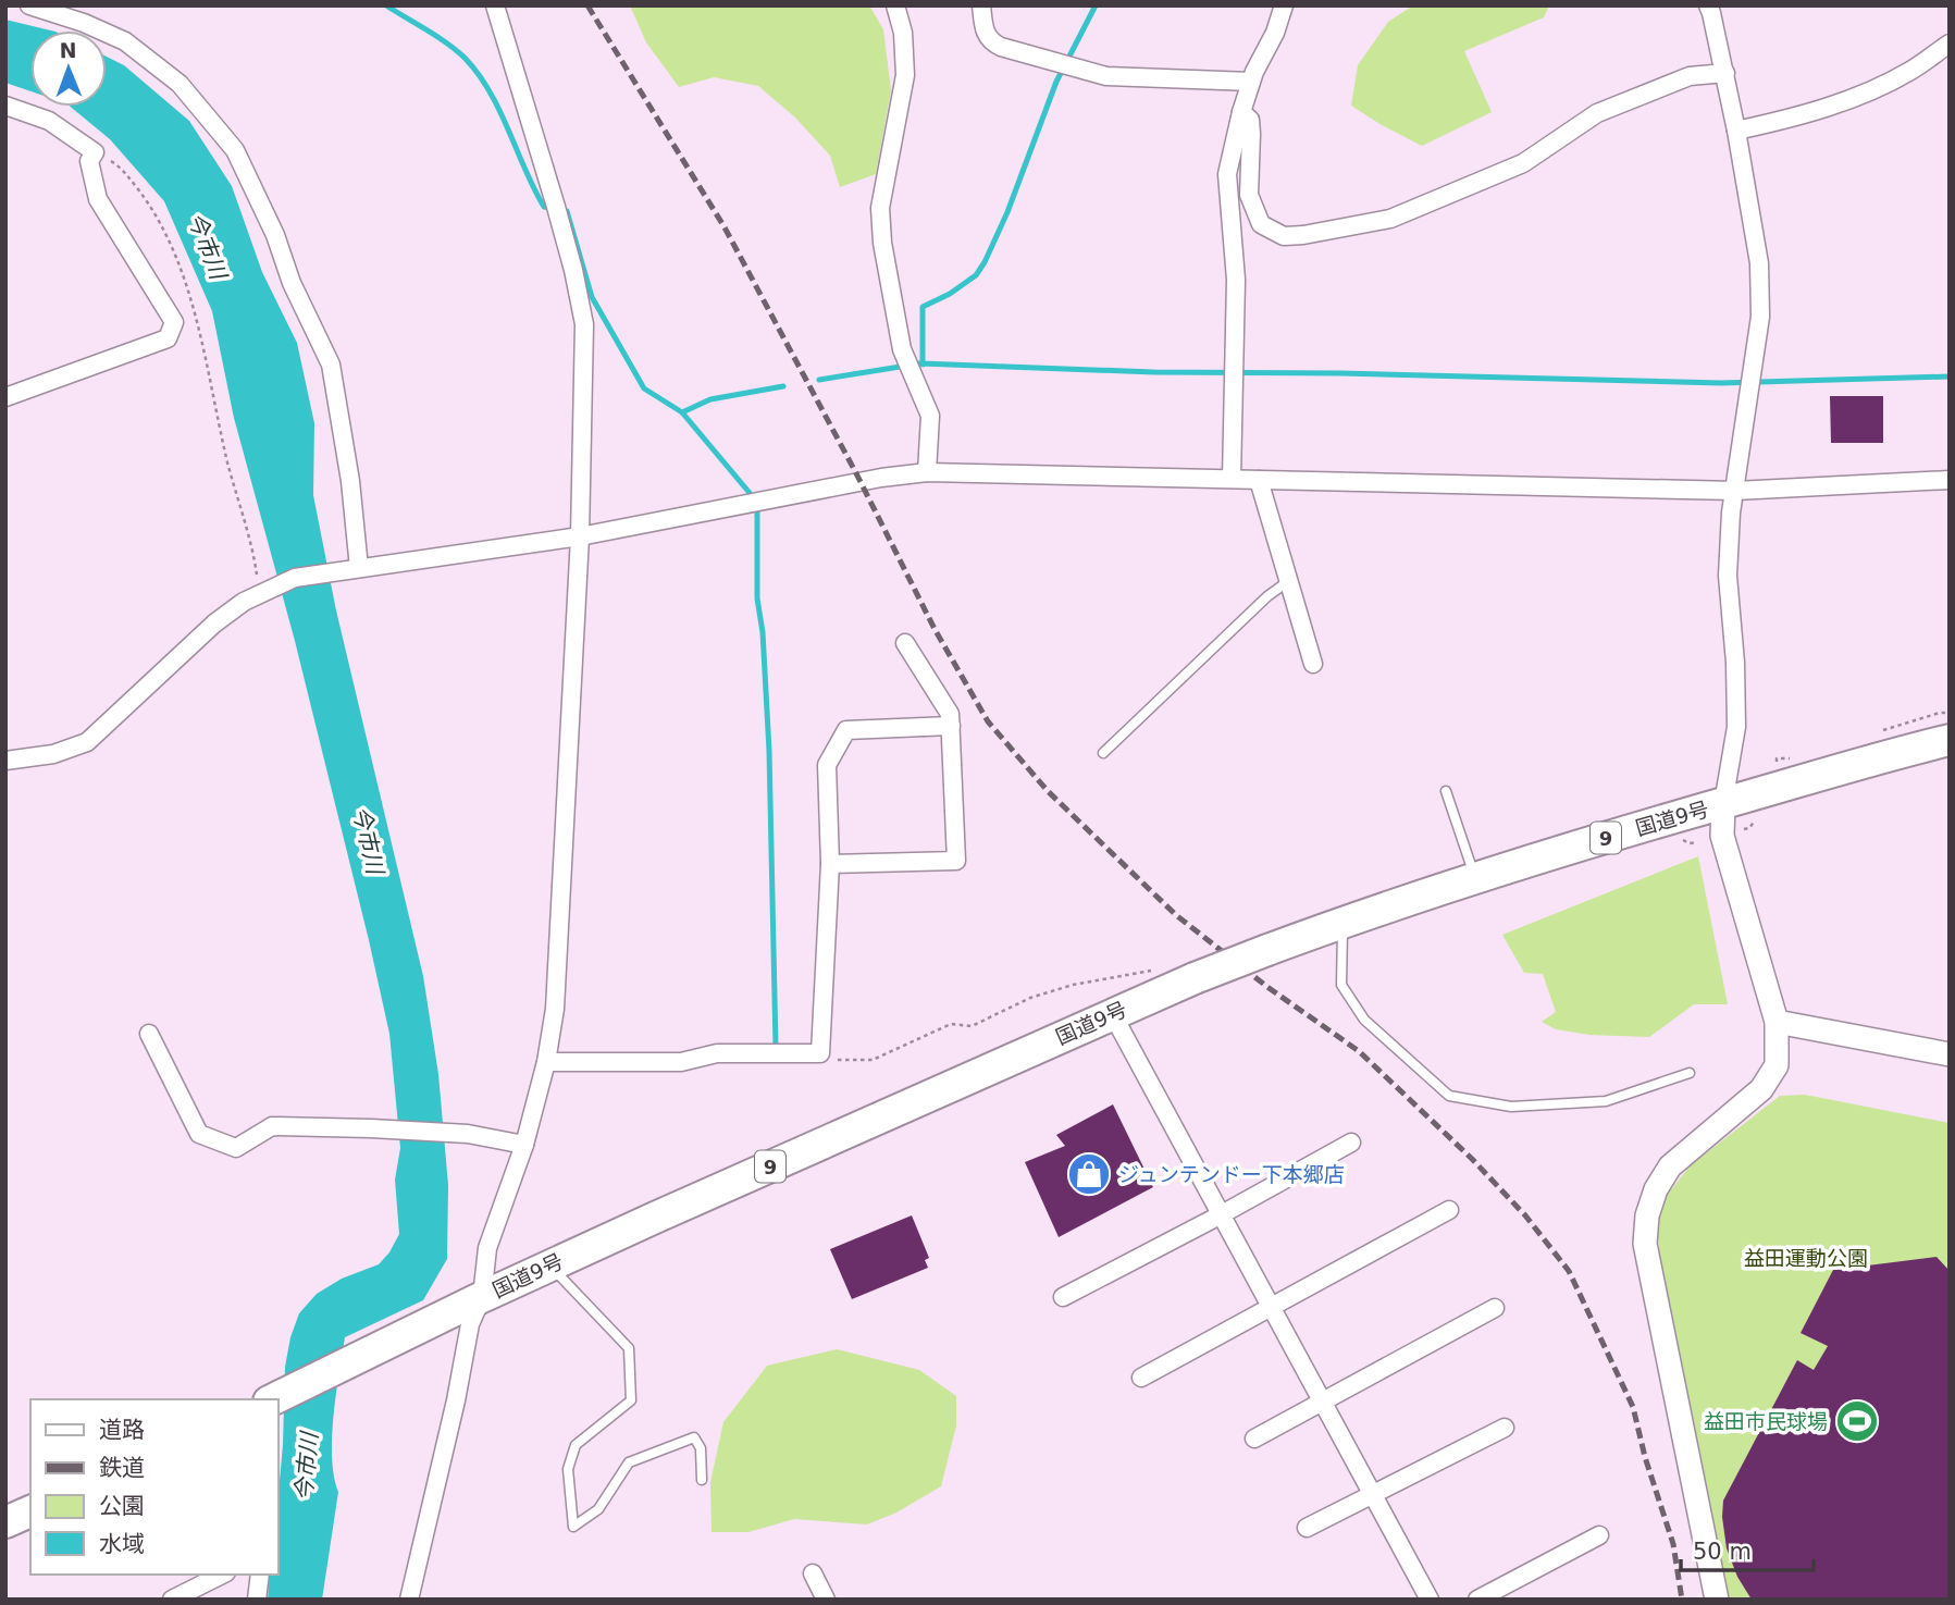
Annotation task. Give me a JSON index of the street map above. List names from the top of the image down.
{
  "streets": {
    "highway": ["国道9号", "9"]
  },
  "water": ["今市川"],
  "parks": ["益田運動公園"],
  "places": {
    "shop": ["ジュンテンドー下本郷店"],
    "sports": ["益田市民球場"]
  },
  "legend": [
    "道路",
    "鉄道",
    "公園",
    "水域"
  ],
  "scale_bar": "50 m",
  "north": "top"
}
